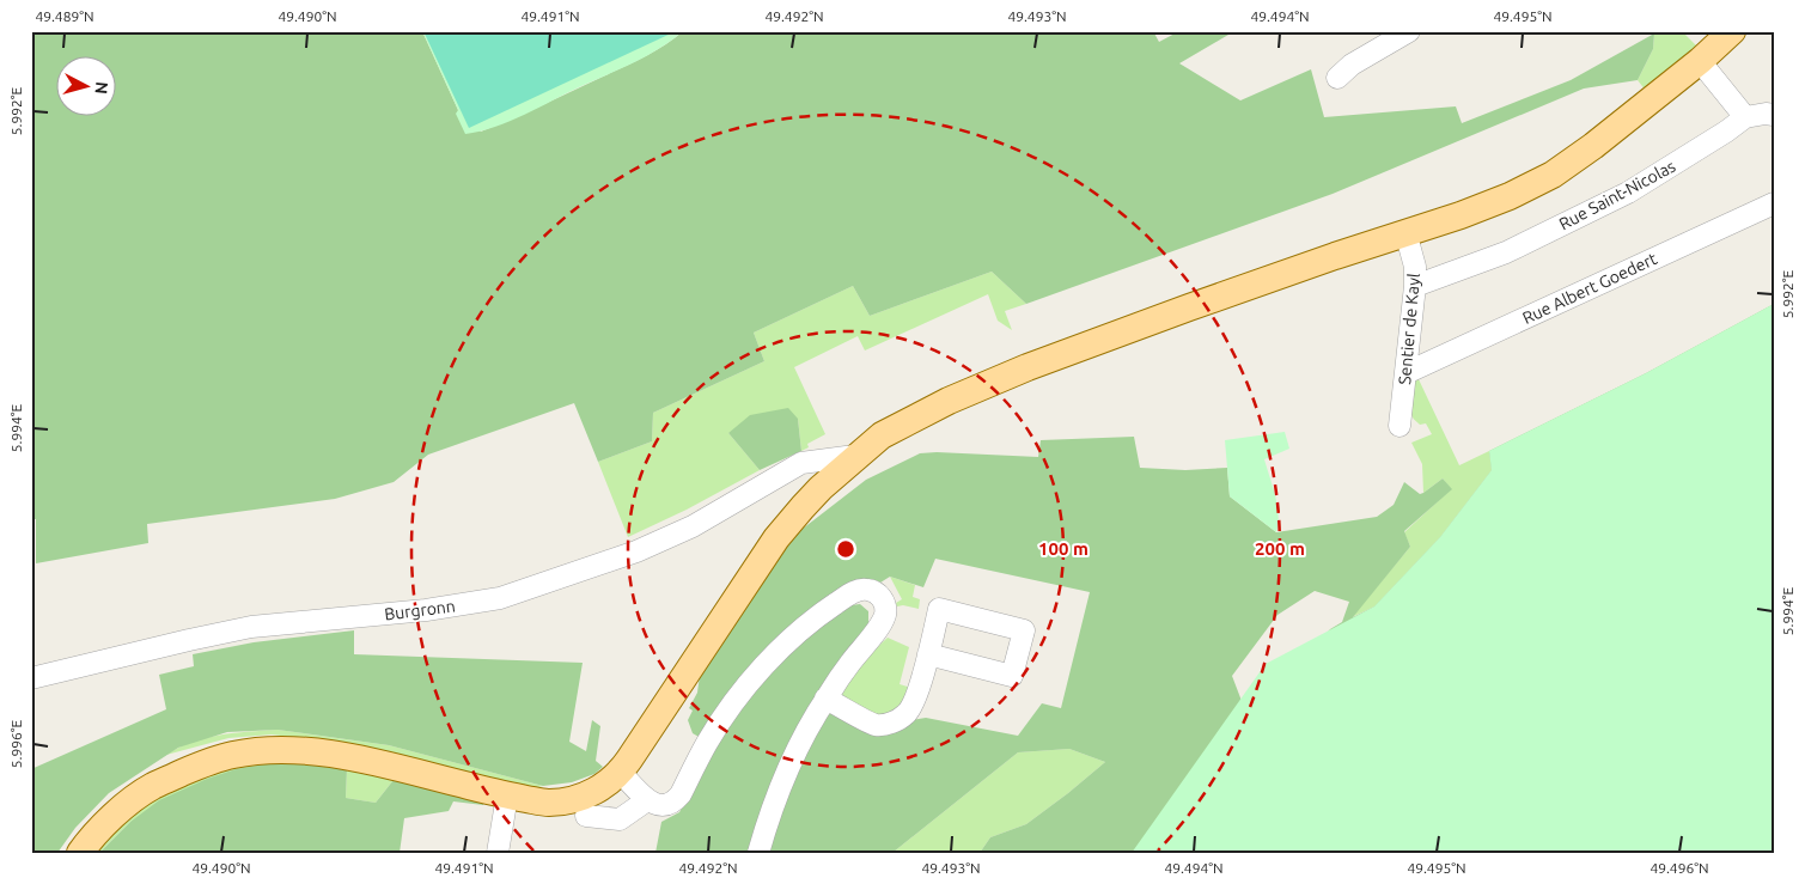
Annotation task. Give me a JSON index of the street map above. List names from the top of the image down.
{
  "streets": {
    "street": [
      "Rue Saint-Nicolas",
      "Rue Albert Goedert",
      "Sentier de Kayl",
      "Burgronn"
    ]
  },
  "crossings": [
    ["Rue Saint-Nicolas", "Sentier de Kayl"],
    ["Rue Albert Goedert", "Sentier de Kayl"]
  ],
  "north": "right",
  "coordinates": [
    "49.489°N",
    "49.490°N",
    "49.491°N",
    "49.492°N",
    "49.493°N",
    "49.494°N",
    "49.495°N",
    "5.992°E",
    "5.994°E",
    "5.996°E",
    "49.496°N"
  ],
  "rings": ["100 m", "200 m"]
}
